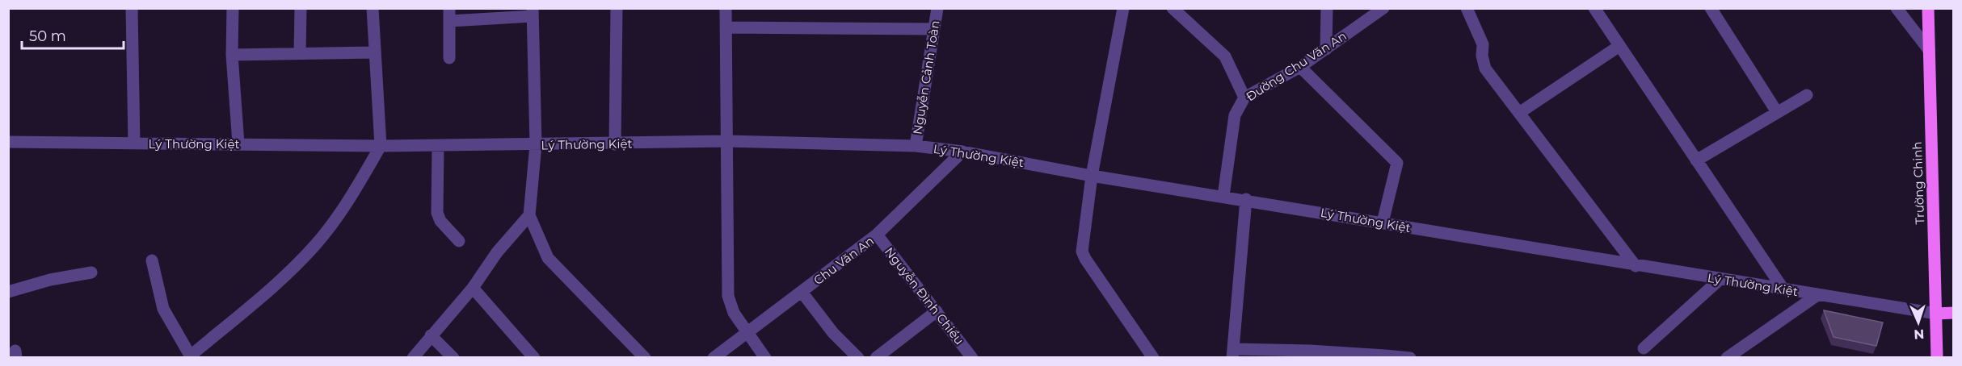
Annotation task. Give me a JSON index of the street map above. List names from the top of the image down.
{
  "streets": {
    "main road": ["Trường Chinh"],
    "street": [
      "Đường Chu Văn An",
      "Nguyễn Cảnh Toàn",
      "Lý Thường Kiệt",
      "Chu Văn An",
      "Nguyễn Đình Chiểu"
    ]
  },
  "crossings": [
    ["Đường Chu Văn An", "Lý Thường Kiệt"],
    ["Nguyễn Cảnh Toàn", "Lý Thường Kiệt"],
    ["Lý Thường Kiệt", "Trường Chinh"],
    ["Lý Thường Kiệt", "Chu Văn An"],
    ["Chu Văn An", "Nguyễn Đình Chiểu"]
  ],
  "scale_bar": "50 m",
  "north": "bottom"
}
